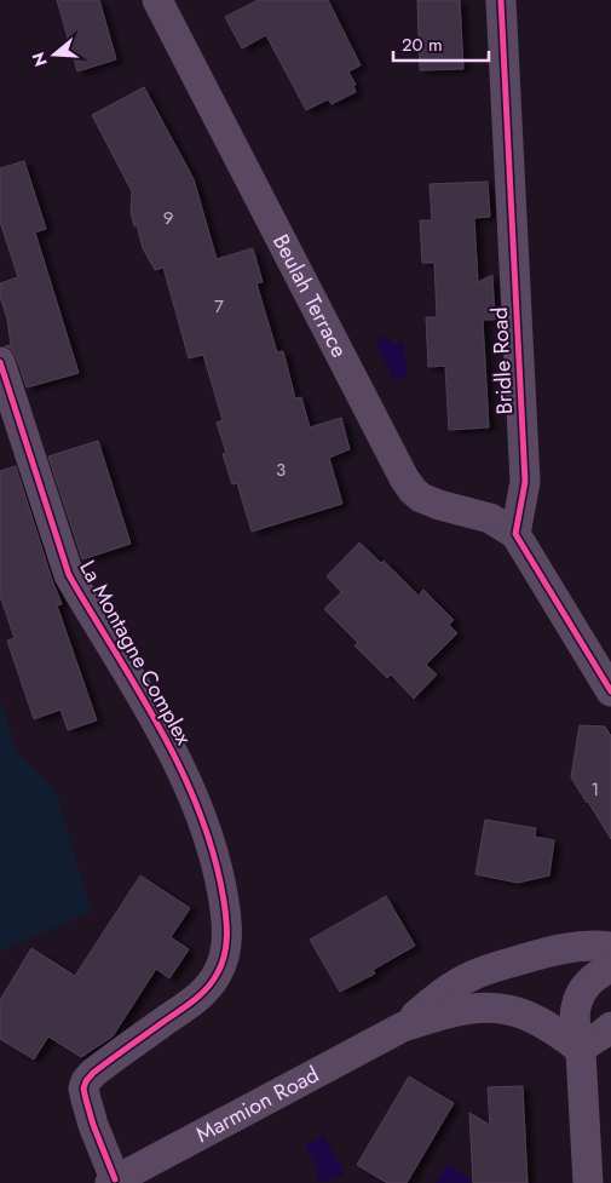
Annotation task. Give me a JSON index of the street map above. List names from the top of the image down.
{
  "streets": {
    "street": [
      "Beulah Terrace",
      "Bridle Road",
      "La Montagne Complex",
      "Marmion Road"
    ]
  },
  "crossings": [
    ["Beulah Terrace", "Bridle Road"],
    ["La Montagne Complex", "Marmion Road"]
  ],
  "house_numbers": [
    "9",
    "7",
    "3",
    "1"
  ],
  "scale_bar": "20 m",
  "north": "left"
}
